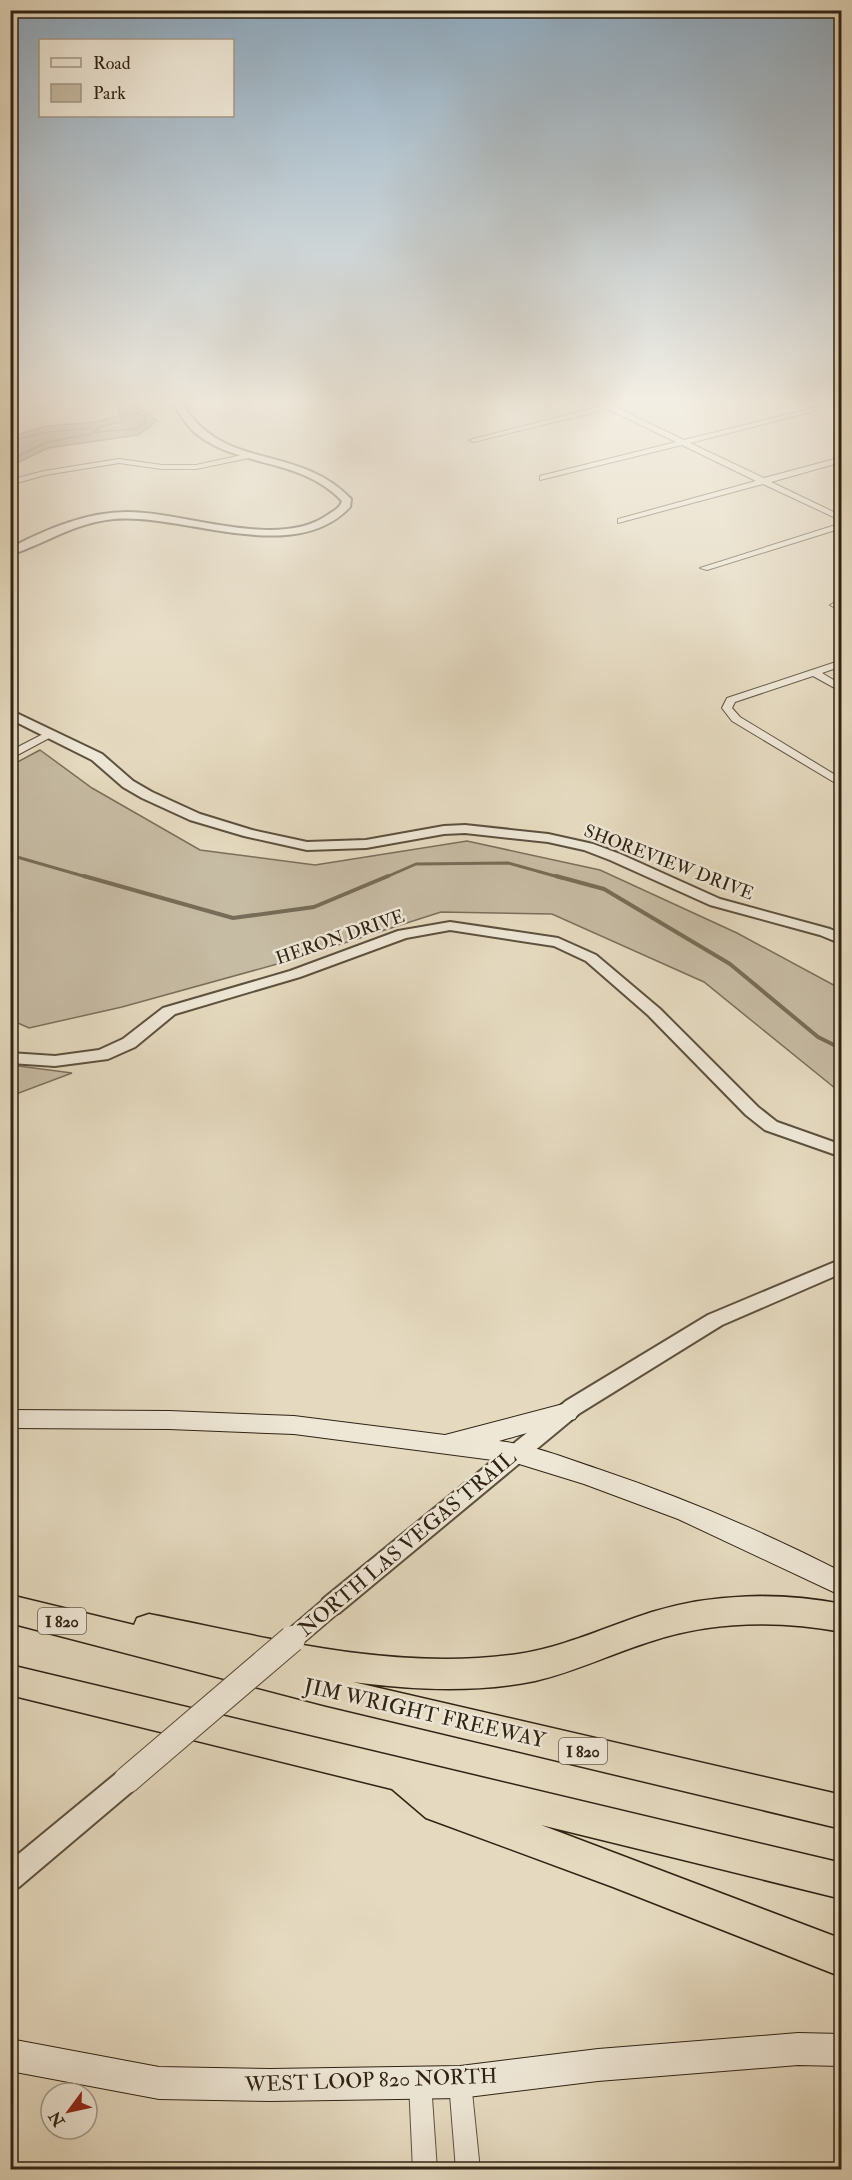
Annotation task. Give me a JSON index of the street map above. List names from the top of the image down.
{
  "streets": {
    "highway": ["I 820", "JIM WRIGHT FREEWAY"],
    "main road": ["WEST LOOP 820 NORTH"],
    "street": ["SHOREVIEW DRIVE", "HERON DRIVE", "NORTH LAS VEGAS TRAIL"]
  },
  "legend": ["Road", "Park"],
  "north": "bottom left"
}
